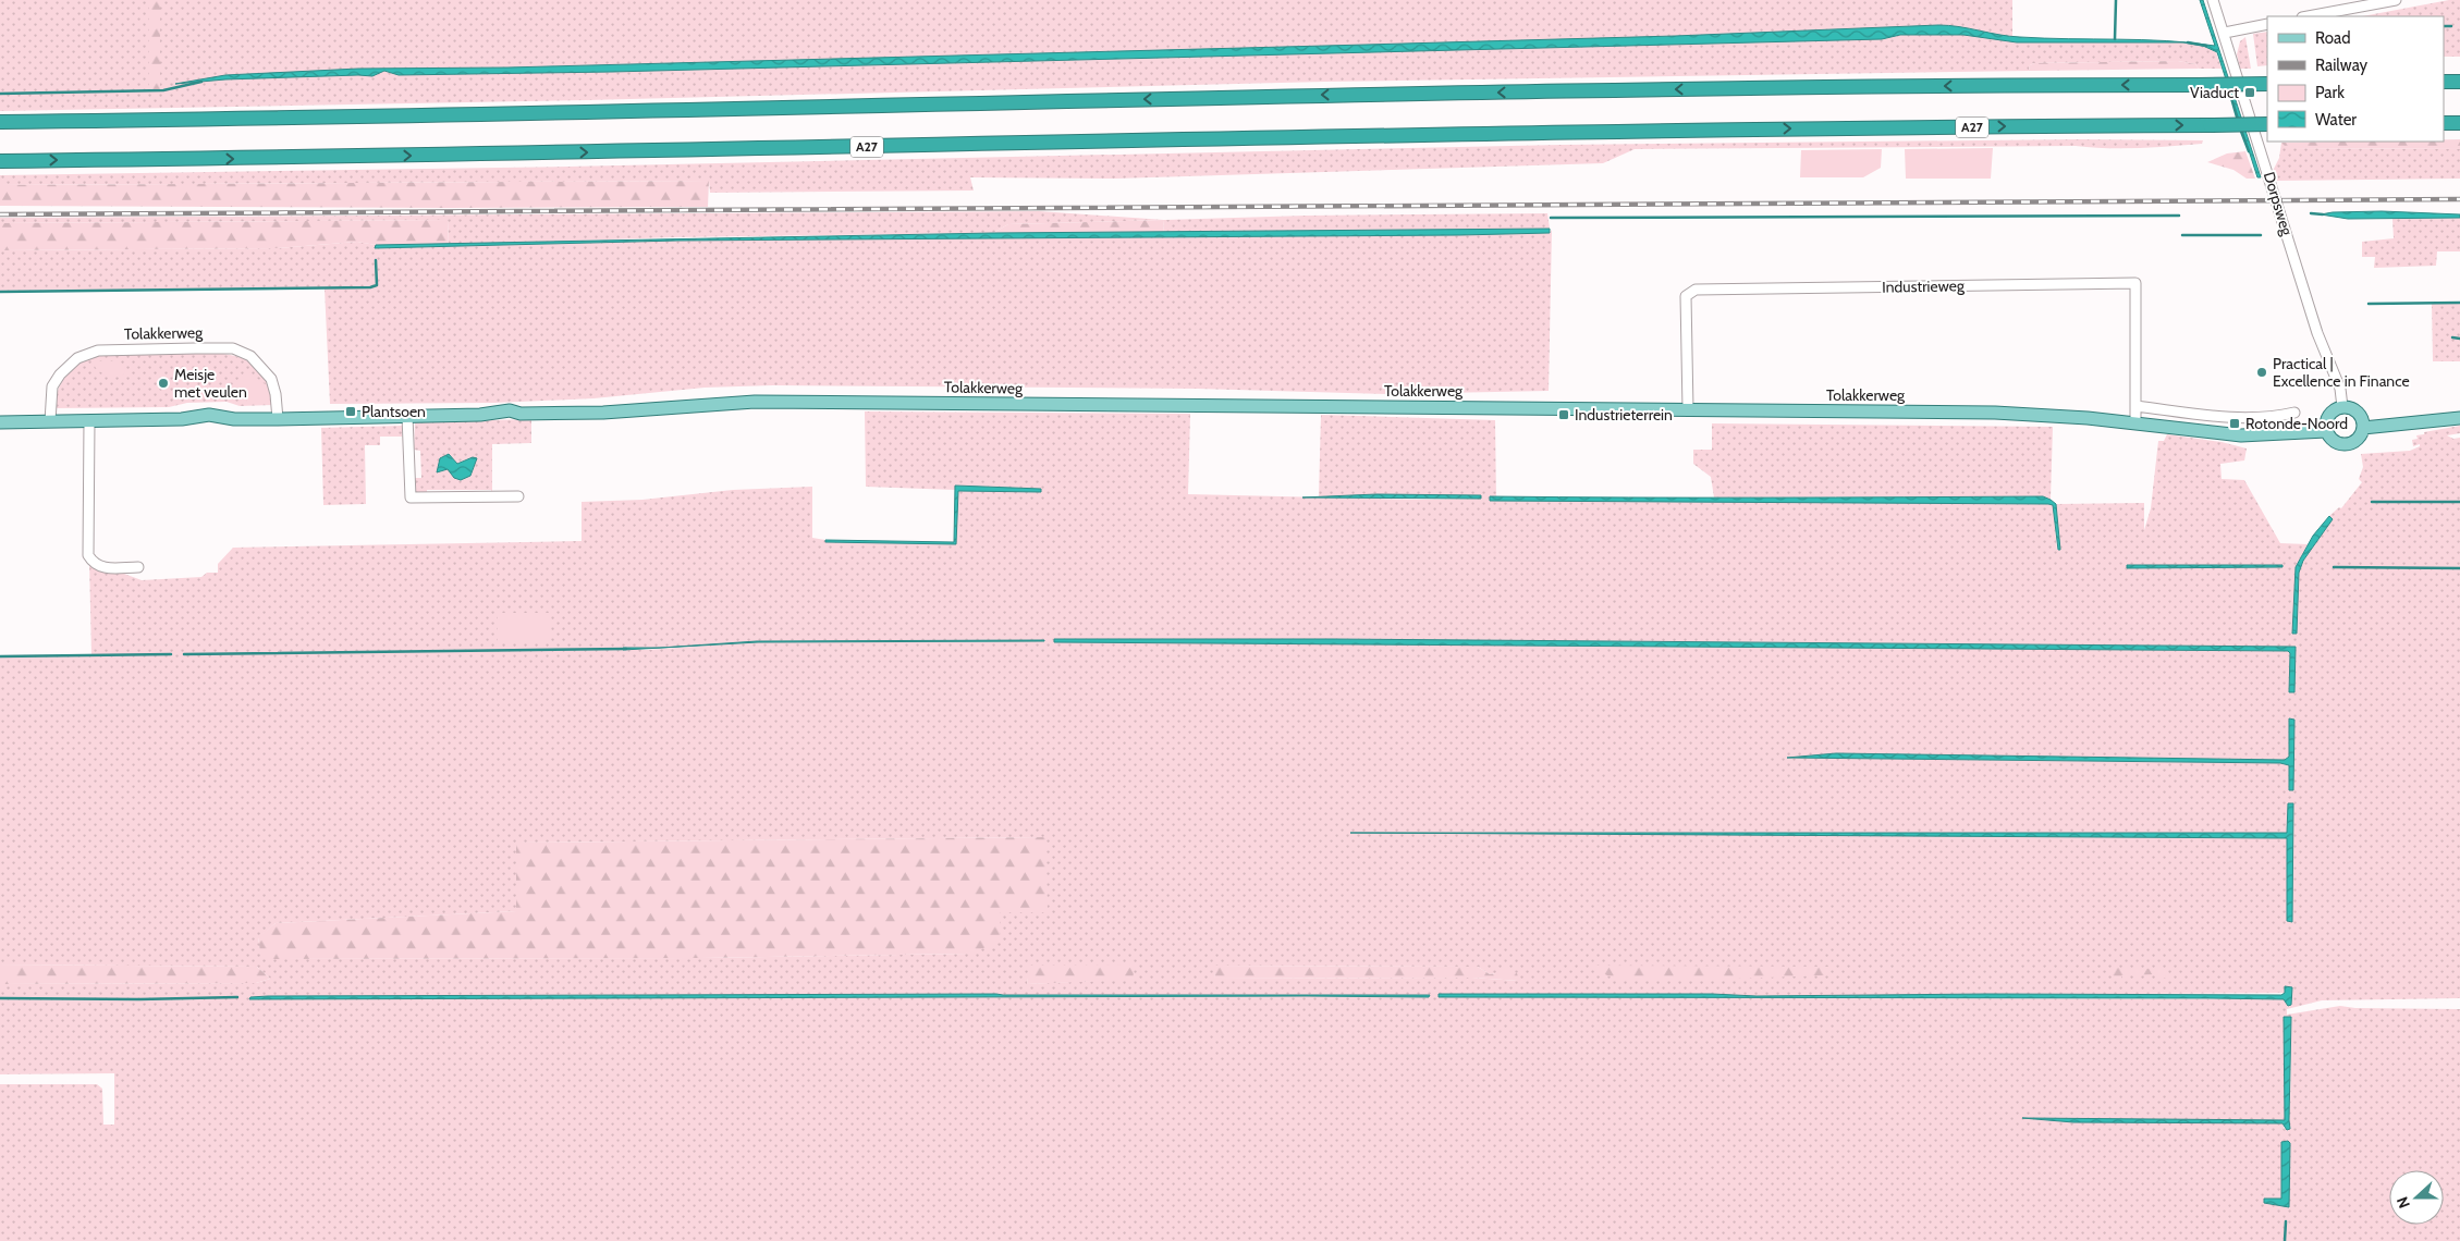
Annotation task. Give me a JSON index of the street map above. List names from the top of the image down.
{
  "streets": {
    "highway": ["A27"],
    "main road": ["Tolakkerweg"],
    "street": ["Dorpsweg", "Industrieweg"]
  },
  "crossings": [
    ["Dorpsweg", "Tolakkerweg"],
    ["Industrieweg", "Tolakkerweg"]
  ],
  "places": {
    "transit": [
      "Viaduct",
      "Plantsoen",
      "Industrieterrein",
      "Rotonde-Noord"
    ],
    "other": ["Practical | Excellence in Finance", "Meisje met veulen"]
  },
  "legend": [
    "Road",
    "Railway",
    "Park",
    "Water"
  ],
  "north": "left"
}
